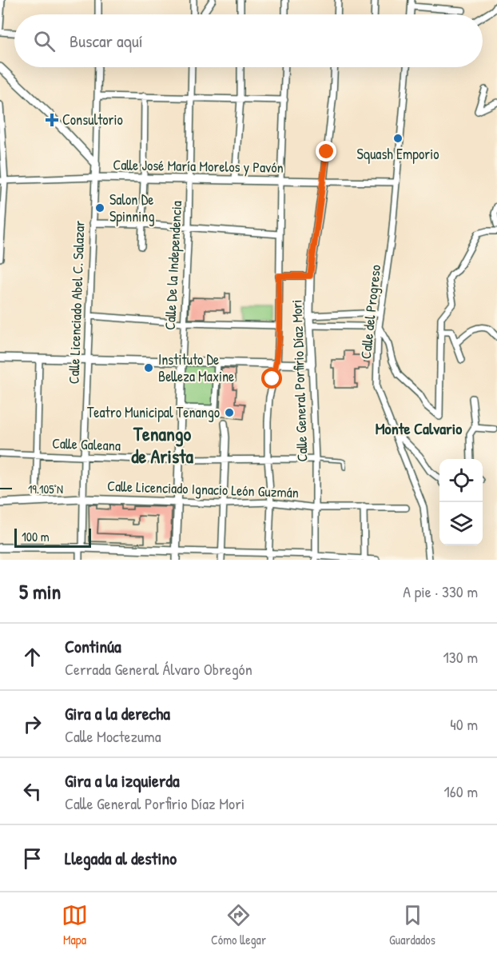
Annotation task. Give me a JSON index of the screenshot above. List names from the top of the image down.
{
  "streets": {
    "street": [
      "Calle José María Morelos y Pavón",
      "Calle De la Independencia",
      "Calle Licenciado Abel C. Salazar",
      "Calle del Progreso",
      "Calle General Porfirio Díaz Mori",
      "Calle Galeana",
      "Calle Licenciado Ignacio León Guzmán"
    ]
  },
  "crossings": [
    ["Calle José María Morelos y Pavón", "Calle De la Independencia"],
    ["Calle José María Morelos y Pavón", "Calle Licenciado Abel C. Salazar"],
    ["Calle José María Morelos y Pavón", "Calle del Progreso"],
    ["Calle José María Morelos y Pavón", "Calle General Porfirio Díaz Mori"],
    ["Calle De la Independencia", "Calle Galeana"],
    ["Calle De la Independencia", "Calle Licenciado Ignacio León Guzmán"],
    ["Calle Licenciado Abel C. Salazar", "Calle Galeana"],
    ["Calle Licenciado Abel C. Salazar", "Calle Licenciado Ignacio León Guzmán"],
    ["Calle General Porfirio Díaz Mori", "Calle Galeana"],
    ["Calle General Porfirio Díaz Mori", "Calle Licenciado Ignacio León Guzmán"]
  ],
  "districts": ["Monte Calvario", "Tenango de Arista"],
  "places": {
    "health": ["Consultorio"],
    "other": [
      "Squash Emporio",
      "Salon De Spinning",
      "Instituto De Belleza Maxine",
      "Teatro Municipal Tenango"
    ]
  },
  "scale_bar": "100 m",
  "page": {
    "search": "Buscar aquí",
    "scale": "100 m",
    "heading": ["5 min", "A pie · 330 m"],
    "list": [
      ["Continúa", "Cerrada General Álvaro Obregón", "130 m"],
      ["Gira a la derecha", "Calle Moctezuma", "40 m"],
      ["Gira a la izquierda", "Calle General Porfirio Díaz Mori", "160 m"],
      "Llegada al destino"
    ],
    "nav": ["Mapa", "Cómo llegar", "Guardados"]
  },
  "coordinates": ["19.105°N"]
}
